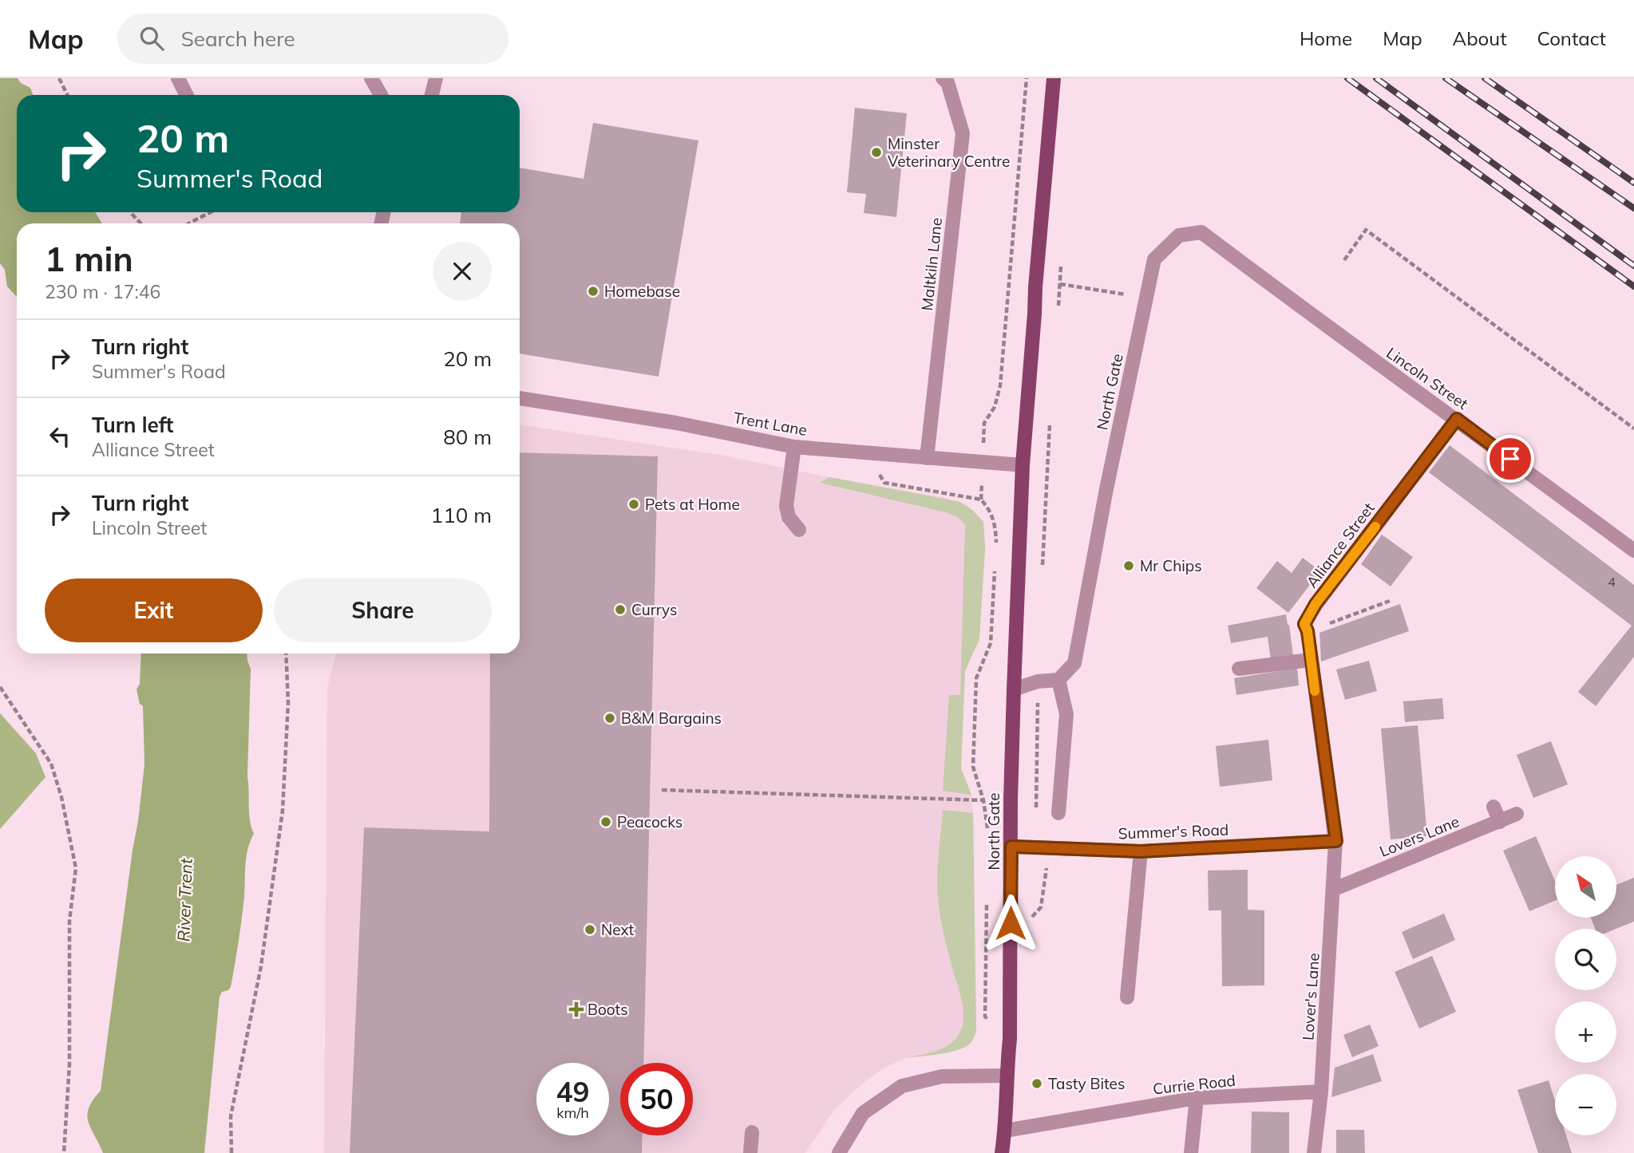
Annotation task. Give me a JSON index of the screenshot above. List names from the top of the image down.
{
  "streets": {
    "main road": ["North Gate"],
    "street": [
      "Maltkiln Lane",
      "Lincoln Street",
      "Trent Lane",
      "Alliance Street",
      "Summer's Road",
      "Lovers Lane",
      "Lover's Lane",
      "Currie Road"
    ]
  },
  "crossings": [
    ["Maltkiln Lane", "Trent Lane"],
    ["Lincoln Street", "North Gate"],
    ["Lincoln Street", "Alliance Street"],
    ["North Gate", "Trent Lane"],
    ["North Gate", "Summer's Road"],
    ["North Gate", "Currie Road"],
    ["Alliance Street", "Summer's Road"],
    ["Alliance Street", "Lover's Lane"],
    ["Summer's Road", "Lover's Lane"],
    ["Lovers Lane", "Lover's Lane"],
    ["Lover's Lane", "Currie Road"]
  ],
  "water": ["River Trent"],
  "places": {
    "other": [
      "Minster Veterinary Centre",
      "Homebase",
      "Pets at Home",
      "Mr Chips",
      "Currys",
      "B&M Bargains",
      "Peacocks",
      "Next",
      "Tasty Bites"
    ],
    "health": ["Boots"]
  },
  "house_numbers": ["4"],
  "north": "top left",
  "page": {
    "header": "Map",
    "search": "Search here",
    "nav": [
      "Home",
      "Map",
      "About",
      "Contact"
    ],
    "turn": ["20 m", "Summer's Road"],
    "heading": ["1 min", "230 m · 17:46"],
    "list": [
      {
        "name": "Turn right",
        "note": "Summer's Road",
        "value": "20 m"
      },
      {
        "name": "Turn left",
        "note": "Alliance Street",
        "value": "80 m"
      },
      {
        "name": "Turn right",
        "note": "Lincoln Street",
        "value": "110 m"
      }
    ],
    "buttons": ["Exit", "Share"],
    "map_buttons": ["+", "−"],
    "speed": "49 km/h",
    "limit": "50"
  }
}
